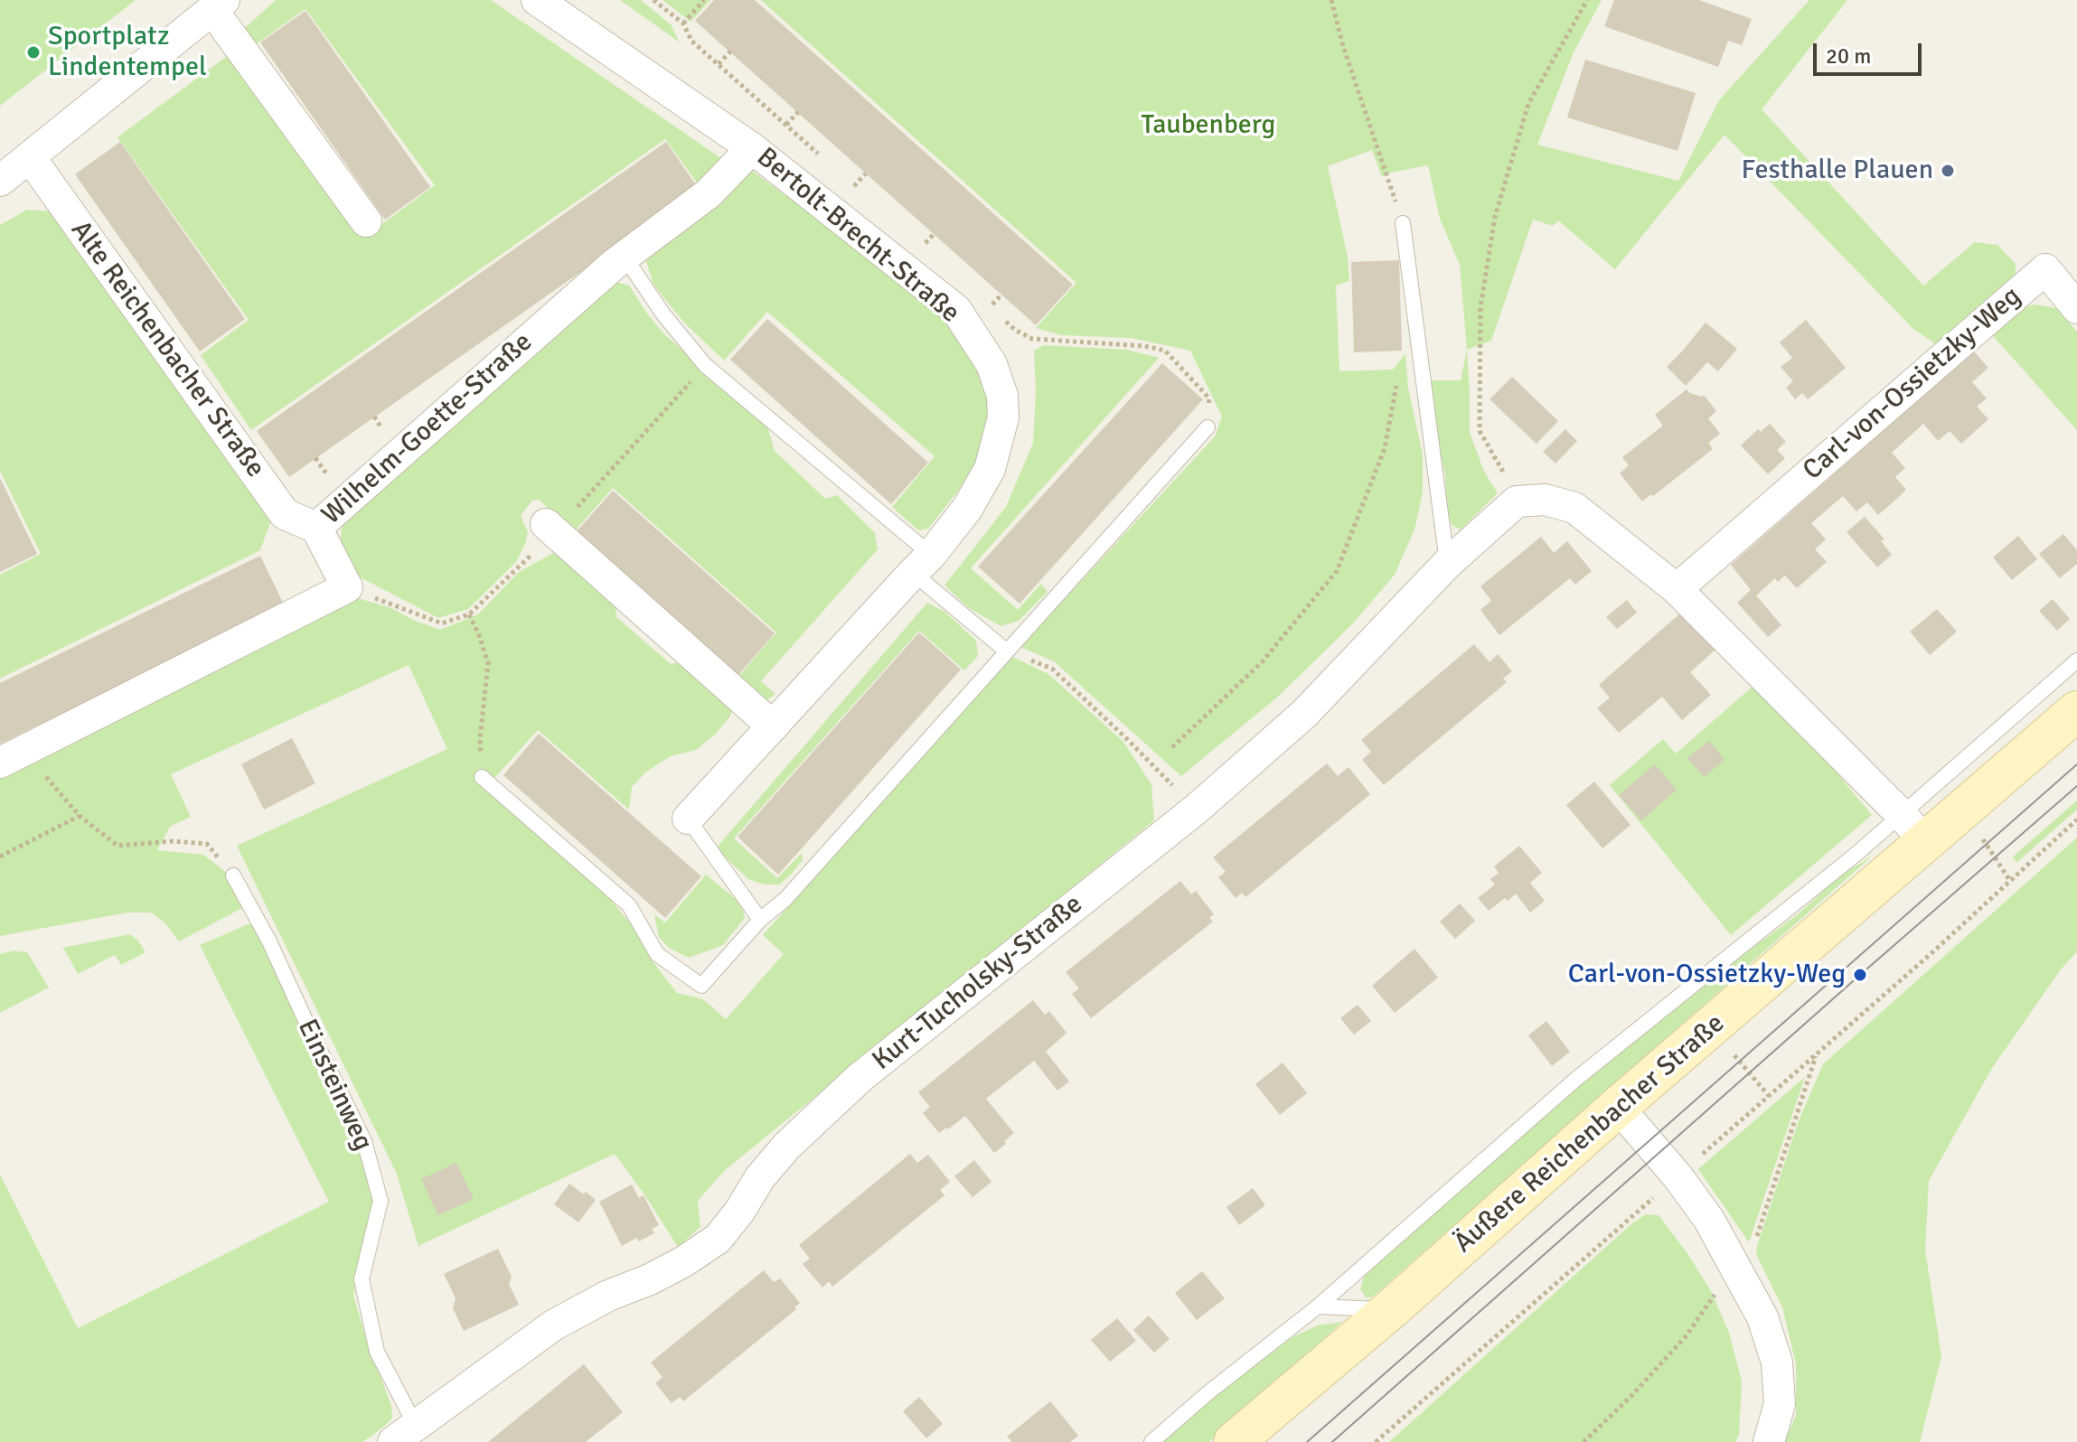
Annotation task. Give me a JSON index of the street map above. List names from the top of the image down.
{
  "streets": {
    "street": [
      "Bertolt-Brecht-Straße",
      "Alte Reichenbacher Straße",
      "Carl-von-Ossietzky-Weg",
      "Wilhelm-Goette-Straße",
      "Kurt-Tucholsky-Straße",
      "Äußere Reichenbacher Straße"
    ],
    "lane": ["Einsteinweg"]
  },
  "crossings": [
    ["Bertolt-Brecht-Straße", "Wilhelm-Goette-Straße"],
    ["Alte Reichenbacher Straße", "Wilhelm-Goette-Straße"],
    ["Kurt-Tucholsky-Straße", "Einsteinweg"]
  ],
  "parks": ["Taubenberg"],
  "places": ["Sportplatz Lindentempel", "Festhalle Plauen", "Carl-von-Ossietzky-Weg"],
  "scale_bar": "20 m"
}
